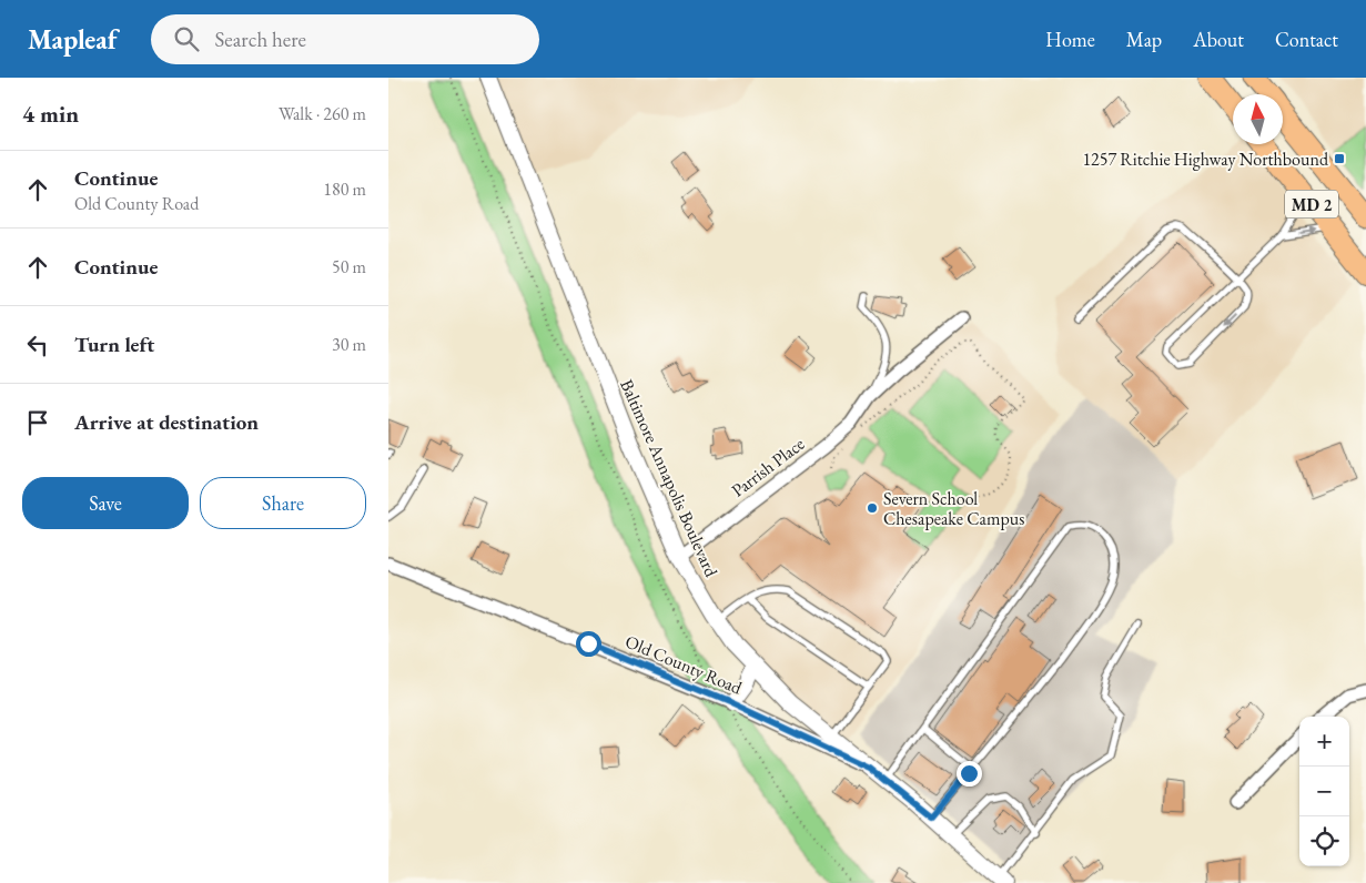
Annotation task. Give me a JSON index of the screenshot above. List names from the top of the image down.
{
  "streets": {
    "highway": ["MD 2"],
    "street": ["Parrish Place", "Baltimore Annapolis Boulevard", "Old County Road"]
  },
  "crossings": [
    ["Parrish Place", "Baltimore Annapolis Boulevard"],
    ["Baltimore Annapolis Boulevard", "Old County Road"]
  ],
  "places": {
    "transit": ["1257 Ritchie Highway Northbound"],
    "other": ["Severn School Chesapeake Campus"]
  },
  "north": "top",
  "page": {
    "header": "Mapleaf",
    "search": "Search here",
    "nav": [
      "Home",
      "Map",
      "About",
      "Contact"
    ],
    "heading": ["4 min", "Walk · 260 m"],
    "list": [
      ["Continue", "Old County Road", "180 m"],
      ["Continue", "50 m"],
      ["Turn left", "30 m"],
      "Arrive at destination"
    ],
    "buttons": ["Save", "Share"],
    "map_buttons": ["+", "−"]
  }
}
